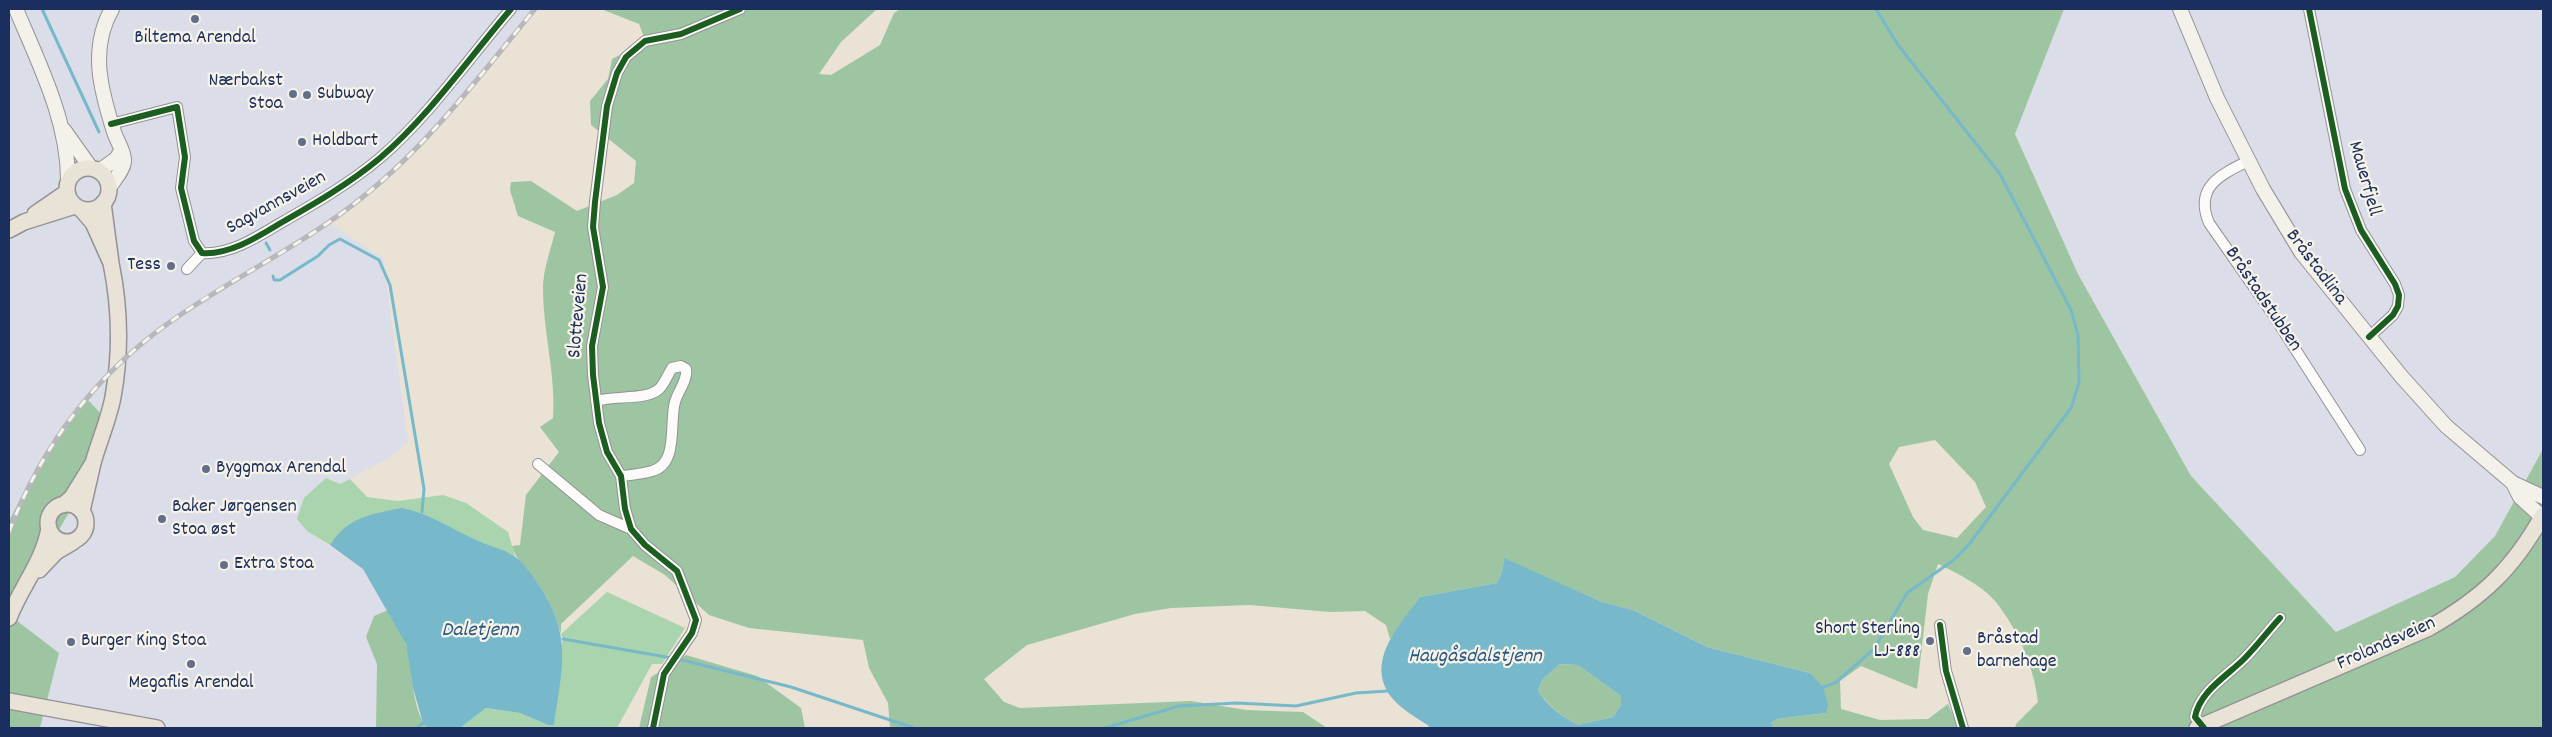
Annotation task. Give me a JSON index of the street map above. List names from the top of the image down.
{
  "streets": {
    "main road": ["Bråstadlina", "Frolandsveien"],
    "street": [
      "Mauerfjell",
      "Sagvannsveien",
      "Bråstadstubben",
      "Slotteveien"
    ]
  },
  "crossings": [
    ["Mauerfjell", "Bråstadlina"],
    ["Bråstadlina", "Bråstadstubben"],
    ["Bråstadlina", "Frolandsveien"]
  ],
  "water": ["Daletjenn", "Haugåsdalstjenn"],
  "places": [
    "Biltema Arendal",
    "Nærbakst Stoa",
    "Subway",
    "Holdbart",
    "Tess",
    "Byggmax Arendal",
    "Baker Jørgensen Stoa øst",
    "Extra Stoa",
    "Short Sterling LJ-888",
    "Burger King Stoa",
    "Bråstad barnehage",
    "Megaflis Arendal"
  ]
}
